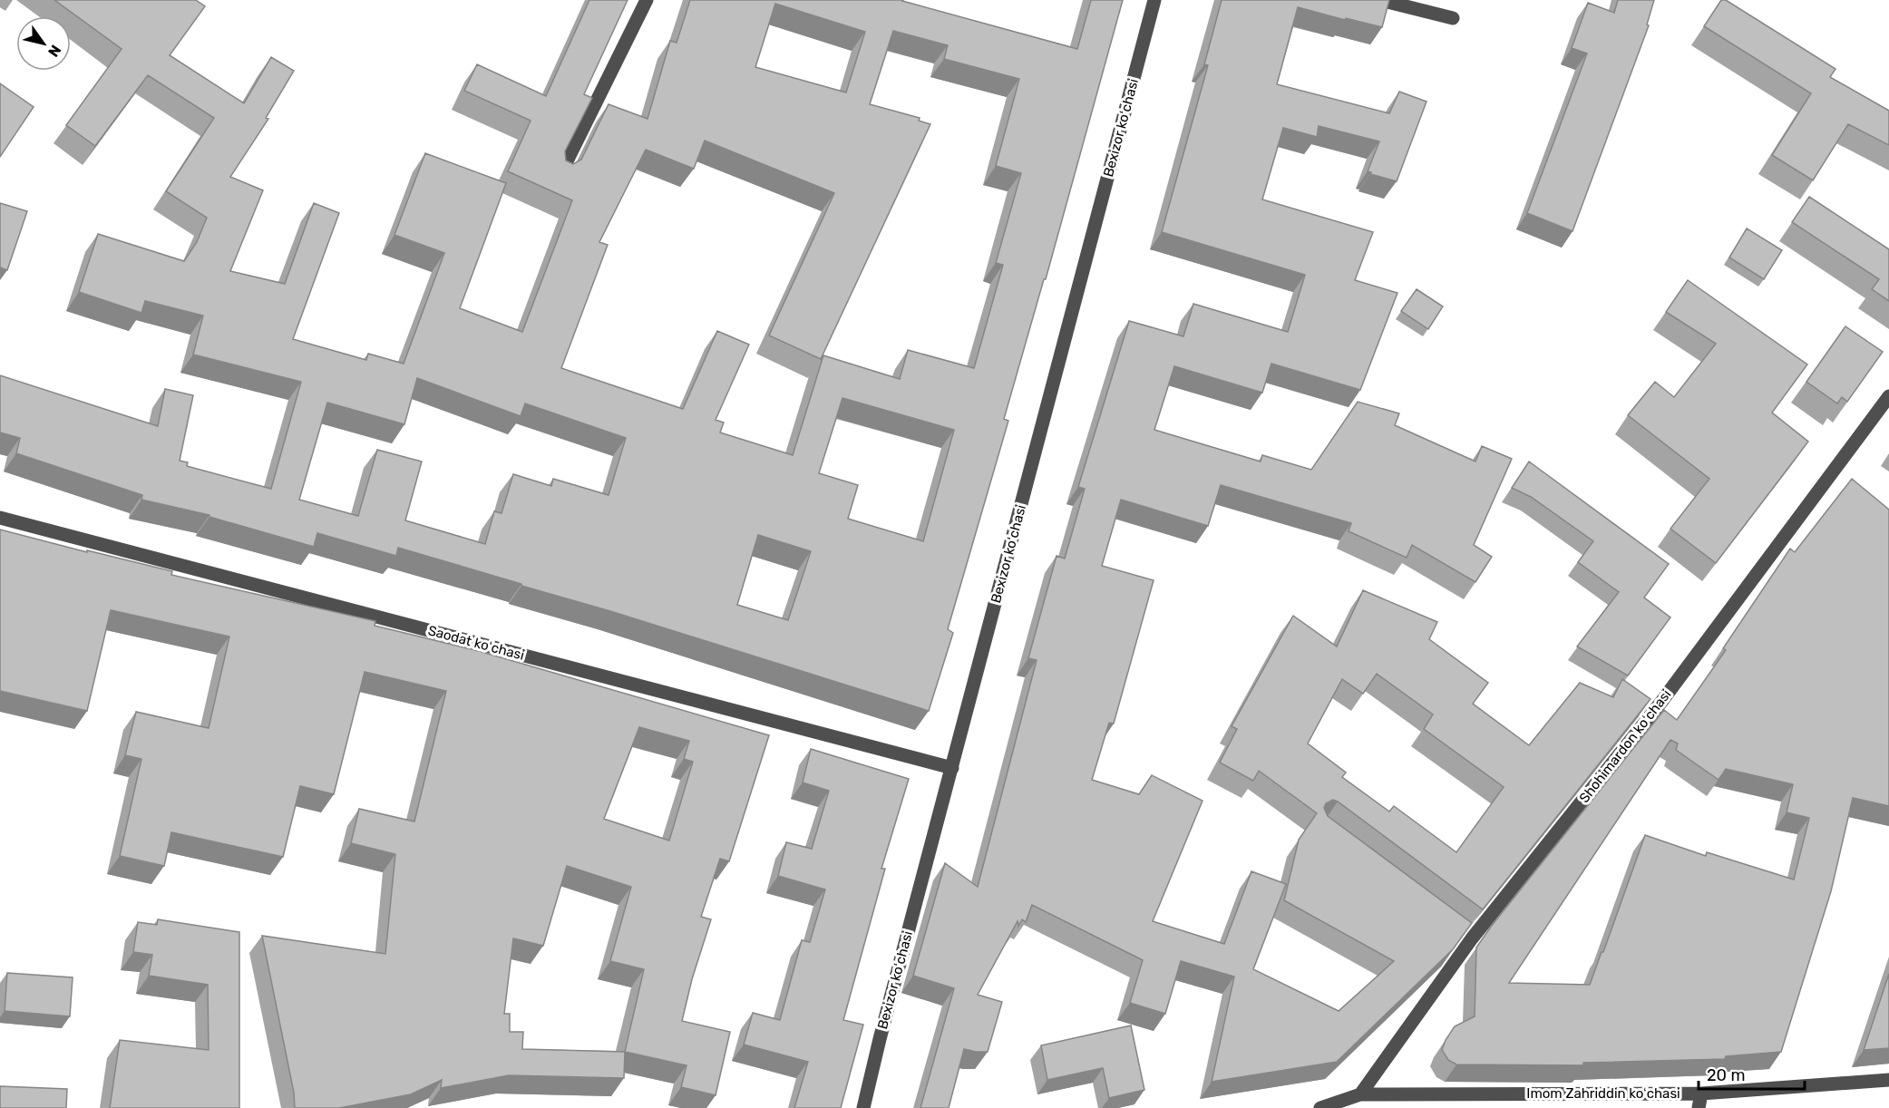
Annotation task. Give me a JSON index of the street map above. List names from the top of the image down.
{
  "streets": {
    "street": [
      "Bexizor koʻchasi",
      "Saodat koʻchasi",
      "Shohimardon koʻchasi",
      "Imom Zahriddin koʻchasi"
    ]
  },
  "crossings": [
    ["Bexizor koʻchasi", "Saodat koʻchasi"],
    ["Shohimardon koʻchasi", "Imom Zahriddin koʻchasi"]
  ],
  "scale_bar": "20 m",
  "north": "bottom right"
}
